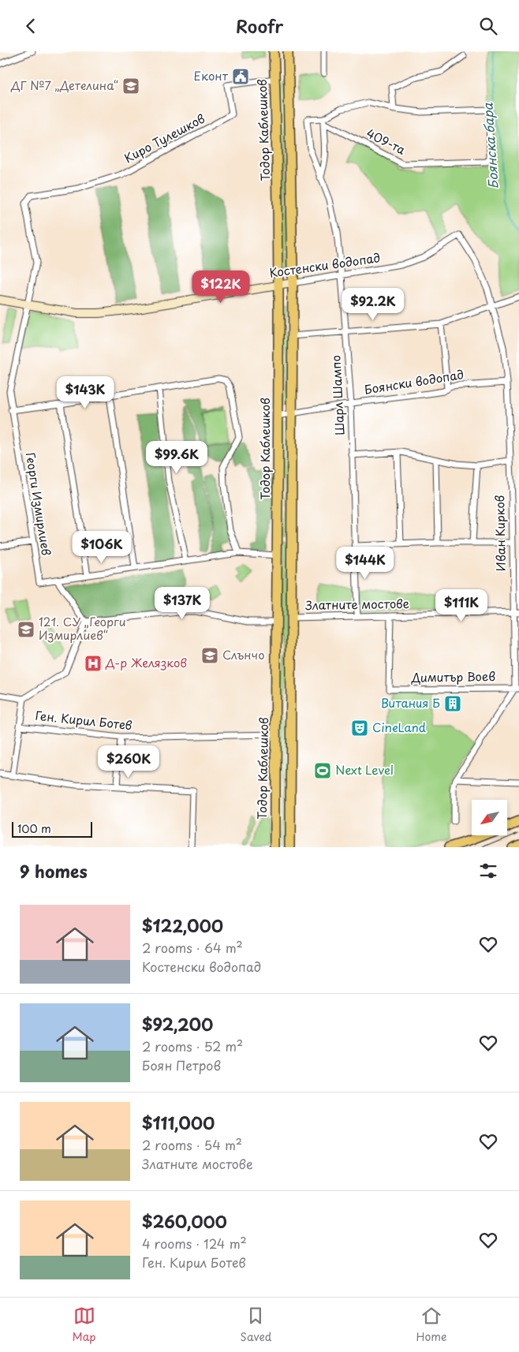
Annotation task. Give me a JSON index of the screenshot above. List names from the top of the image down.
{
  "streets": {
    "main road": ["Тодор Каблешков"],
    "street": [
      "Киро Тулешков",
      "409-та",
      "Костенски водопад",
      "Боянски водопад",
      "Шарл Шампо",
      "Георги Измирлиев",
      "Иван Кирков",
      "Златните мостове",
      "Димитър Воев",
      "Ген. Кирил Ботев"
    ]
  },
  "crossings": [
    ["Тодор Каблешков", "Киро Тулешков"],
    ["Тодор Каблешков", "Костенски водопад"],
    ["Тодор Каблешков", "Боянски водопад"],
    ["Тодор Каблешков", "Георги Измирлиев"],
    ["Тодор Каблешков", "Златните мостове"],
    ["Тодор Каблешков", "Ген. Кирил Ботев"],
    ["Киро Тулешков", "Георги Измирлиев"],
    ["409-та", "Шарл Шампо"],
    ["Костенски водопад", "Шарл Шампо"],
    ["Костенски водопад", "Георги Измирлиев"],
    ["Костенски водопад", "Иван Кирков"],
    ["Боянски водопад", "Шарл Шампо"],
    ["Боянски водопад", "Иван Кирков"],
    ["Шарл Шампо", "Златните мостове"],
    ["Иван Кирков", "Златните мостове"],
    ["Иван Кирков", "Димитър Воев"],
    ["Златните мостове", "Димитър Воев"]
  ],
  "water": ["Боянска бара"],
  "places": {
    "public building": ["Еконт"],
    "school or university": ["ДГ №7 „Детелина“", "121. СУ „Георги Измирлиев“", "Слънчо"],
    "hospital": ["Д-р Желязков"],
    "building": ["Витания Б"],
    "theatre": ["CineLand"],
    "sports": ["Next Level"]
  },
  "scale_bar": "100 m",
  "north": "bottom left",
  "page": {
    "header": "Roofr",
    "price": [
      "$122K",
      "$92.2K",
      "$143K",
      "$99.6K",
      "$106K",
      "$144K",
      "$137K",
      "$111K",
      "$260K"
    ],
    "scale": "100 m",
    "heading": "9 homes",
    "list": [
      {
        "name": "$122,000",
        "note": "2 rooms · 64 m² · Костенски водопад"
      },
      {
        "name": "$92,200",
        "note": "2 rooms · 52 m² · Боян Петров"
      },
      {
        "name": "$111,000",
        "note": "2 rooms · 54 m² · Златните мостове"
      },
      {
        "name": "$260,000",
        "note": "4 rooms · 124 m² · Ген. Кирил Ботев"
      }
    ],
    "tabs": ["Map", "Saved", "Home"]
  }
}
